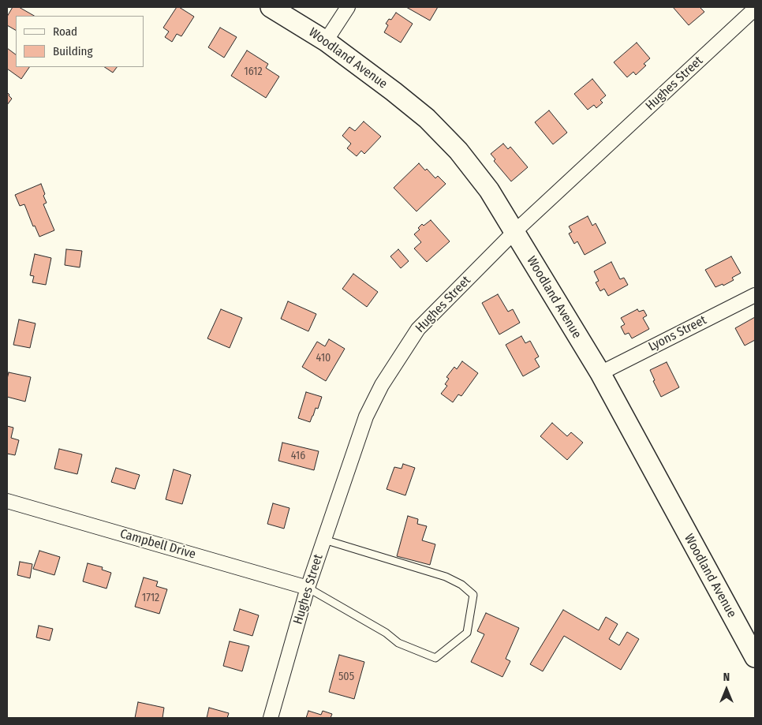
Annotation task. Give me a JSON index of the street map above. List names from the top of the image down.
{
  "streets": {
    "street": [
      "Woodland Avenue",
      "Hughes Street",
      "Lyons Street",
      "Campbell Drive"
    ]
  },
  "crossings": [
    ["Woodland Avenue", "Hughes Street"],
    ["Woodland Avenue", "Lyons Street"],
    ["Hughes Street", "Campbell Drive"]
  ],
  "house_numbers": [
    "1612",
    "410",
    "416",
    "1712",
    "505"
  ],
  "legend": ["Road", "Building"],
  "north": "top"
}
